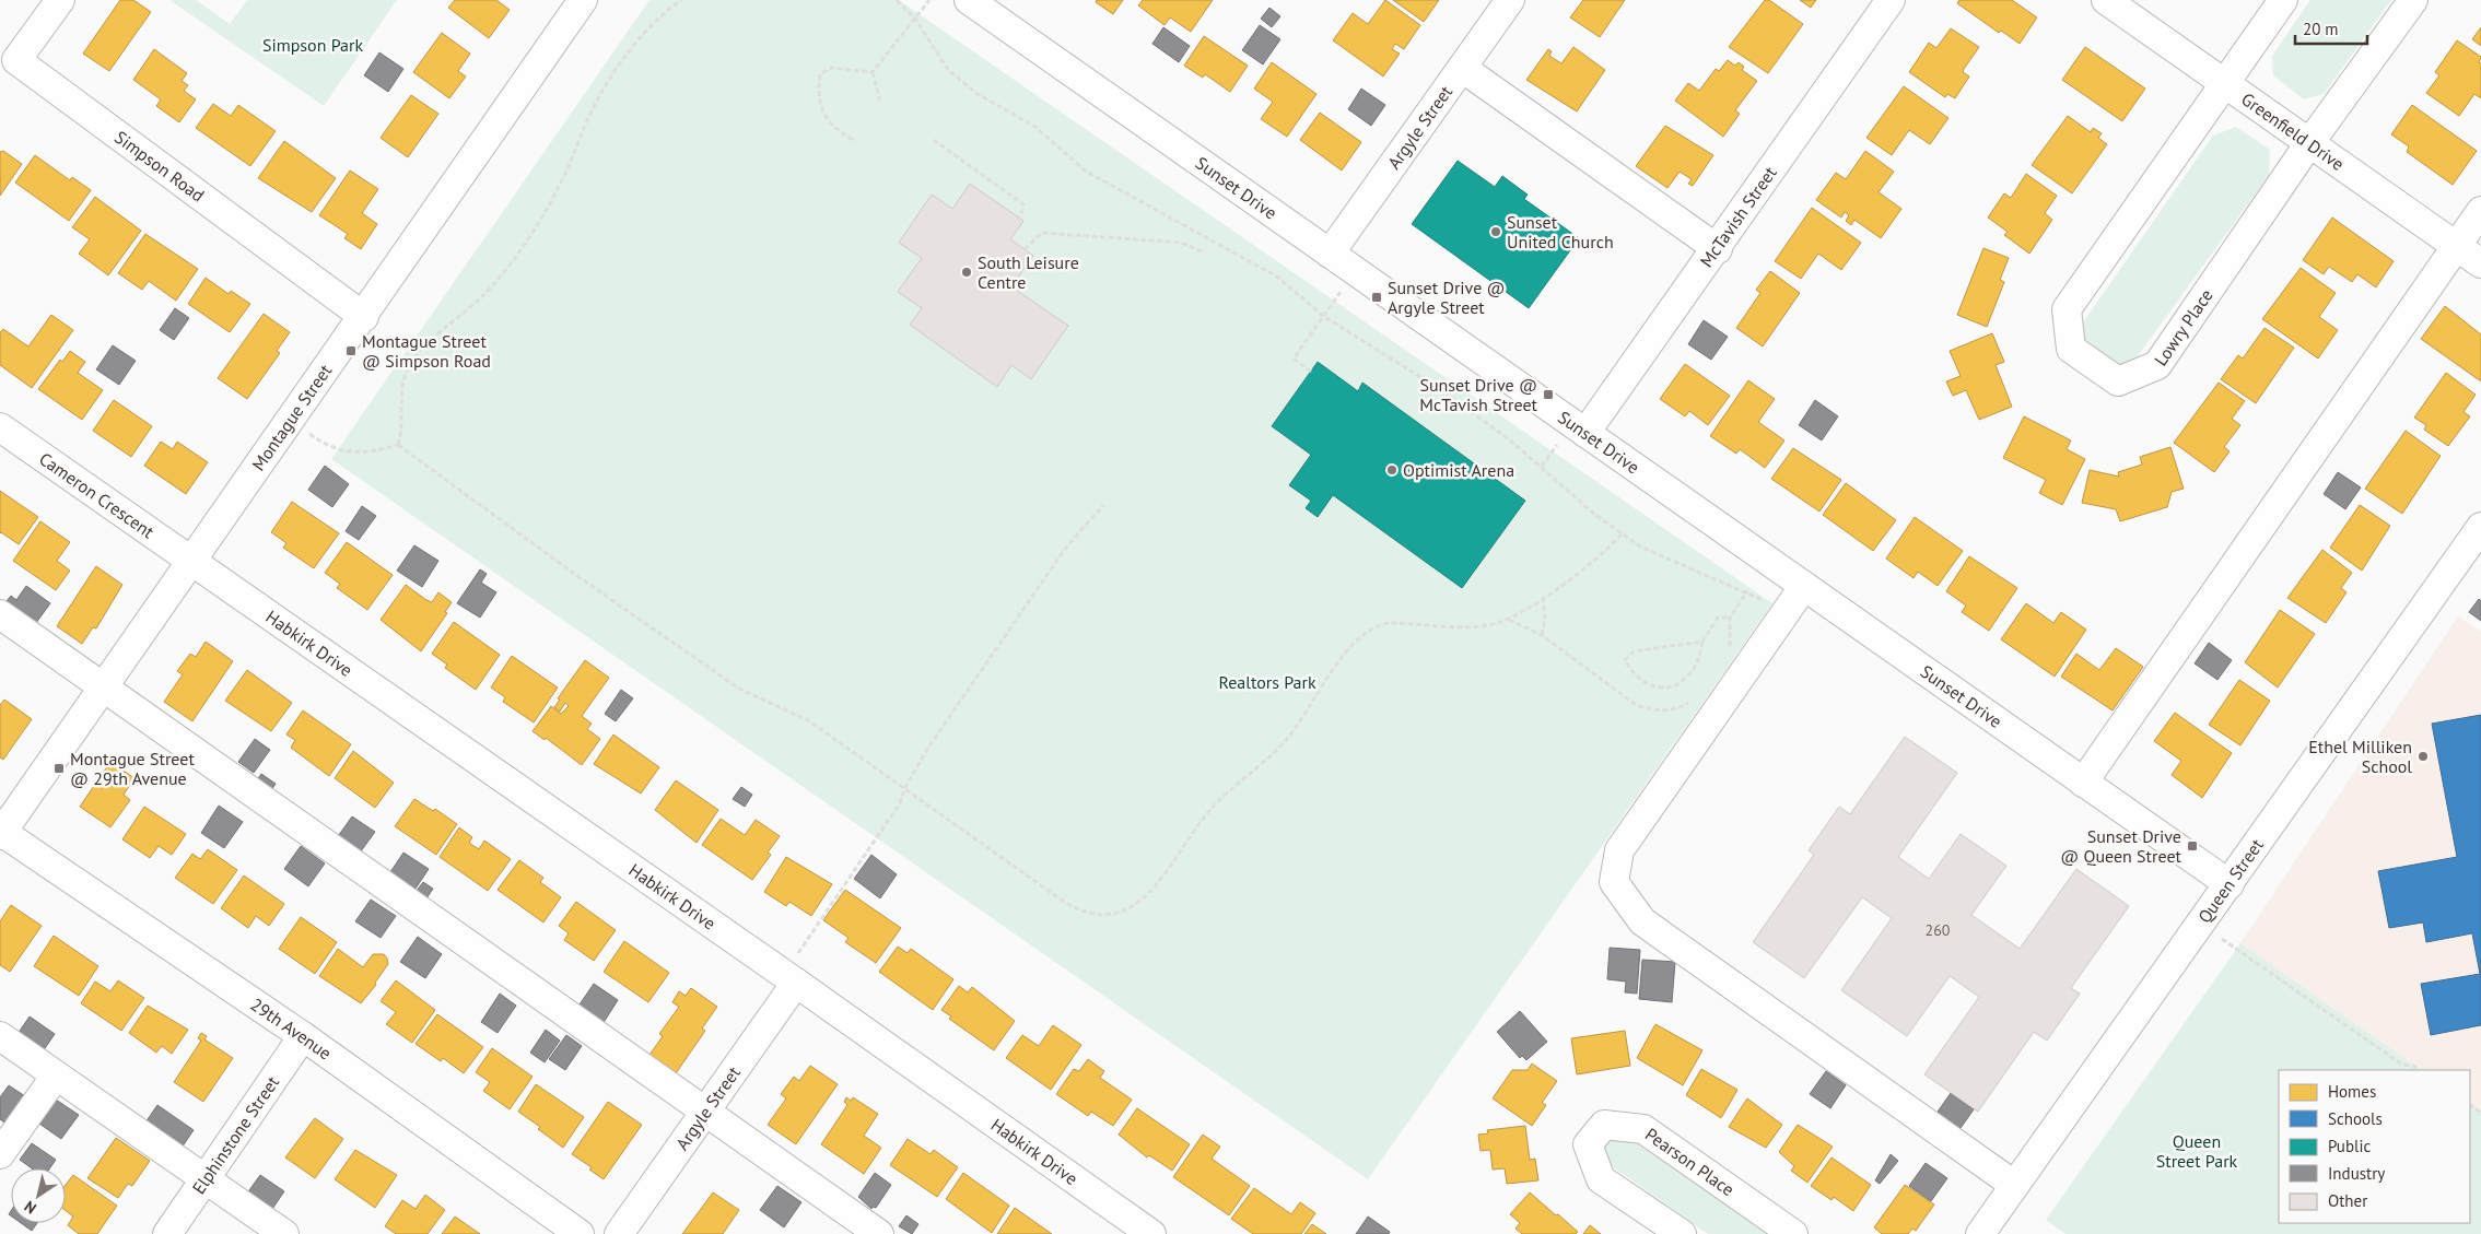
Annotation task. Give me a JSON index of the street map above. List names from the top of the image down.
{
  "streets": {
    "street": [
      "Argyle Street",
      "Greenfield Drive",
      "Simpson Road",
      "Sunset Drive",
      "McTavish Street",
      "Lowry Place",
      "Montague Street",
      "Cameron Crescent",
      "Habkirk Drive",
      "Queen Street",
      "29th Avenue",
      "Elphinstone Street",
      "Pearson Place"
    ]
  },
  "crossings": [
    ["Argyle Street", "Sunset Drive"],
    ["Argyle Street", "Habkirk Drive"],
    ["Greenfield Drive", "Lowry Place"],
    ["Simpson Road", "Montague Street"],
    ["Sunset Drive", "McTavish Street"],
    ["Sunset Drive", "Queen Street"],
    ["Montague Street", "Cameron Crescent"],
    ["Montague Street", "Habkirk Drive"],
    ["Montague Street", "29th Avenue"],
    ["Cameron Crescent", "Habkirk Drive"],
    ["29th Avenue", "Elphinstone Street"]
  ],
  "parks": ["Simpson Park", "Realtors Park", "Queen Street Park"],
  "places": {
    "other": [
      "Sunset United Church",
      "South Leisure Centre",
      "Optimist Arena",
      "Ethel Milliken School"
    ],
    "transit": [
      "Sunset Drive @ Argyle Street",
      "Montague Street @ Simpson Road",
      "Sunset Drive @ McTavish Street",
      "Montague Street @ 29th Avenue",
      "Sunset Drive @ Queen Street"
    ]
  },
  "house_numbers": ["260"],
  "legend": [
    "Homes",
    "Schools",
    "Public",
    "Industry",
    "Other"
  ],
  "scale_bar": "20 m",
  "north": "bottom left"
}
